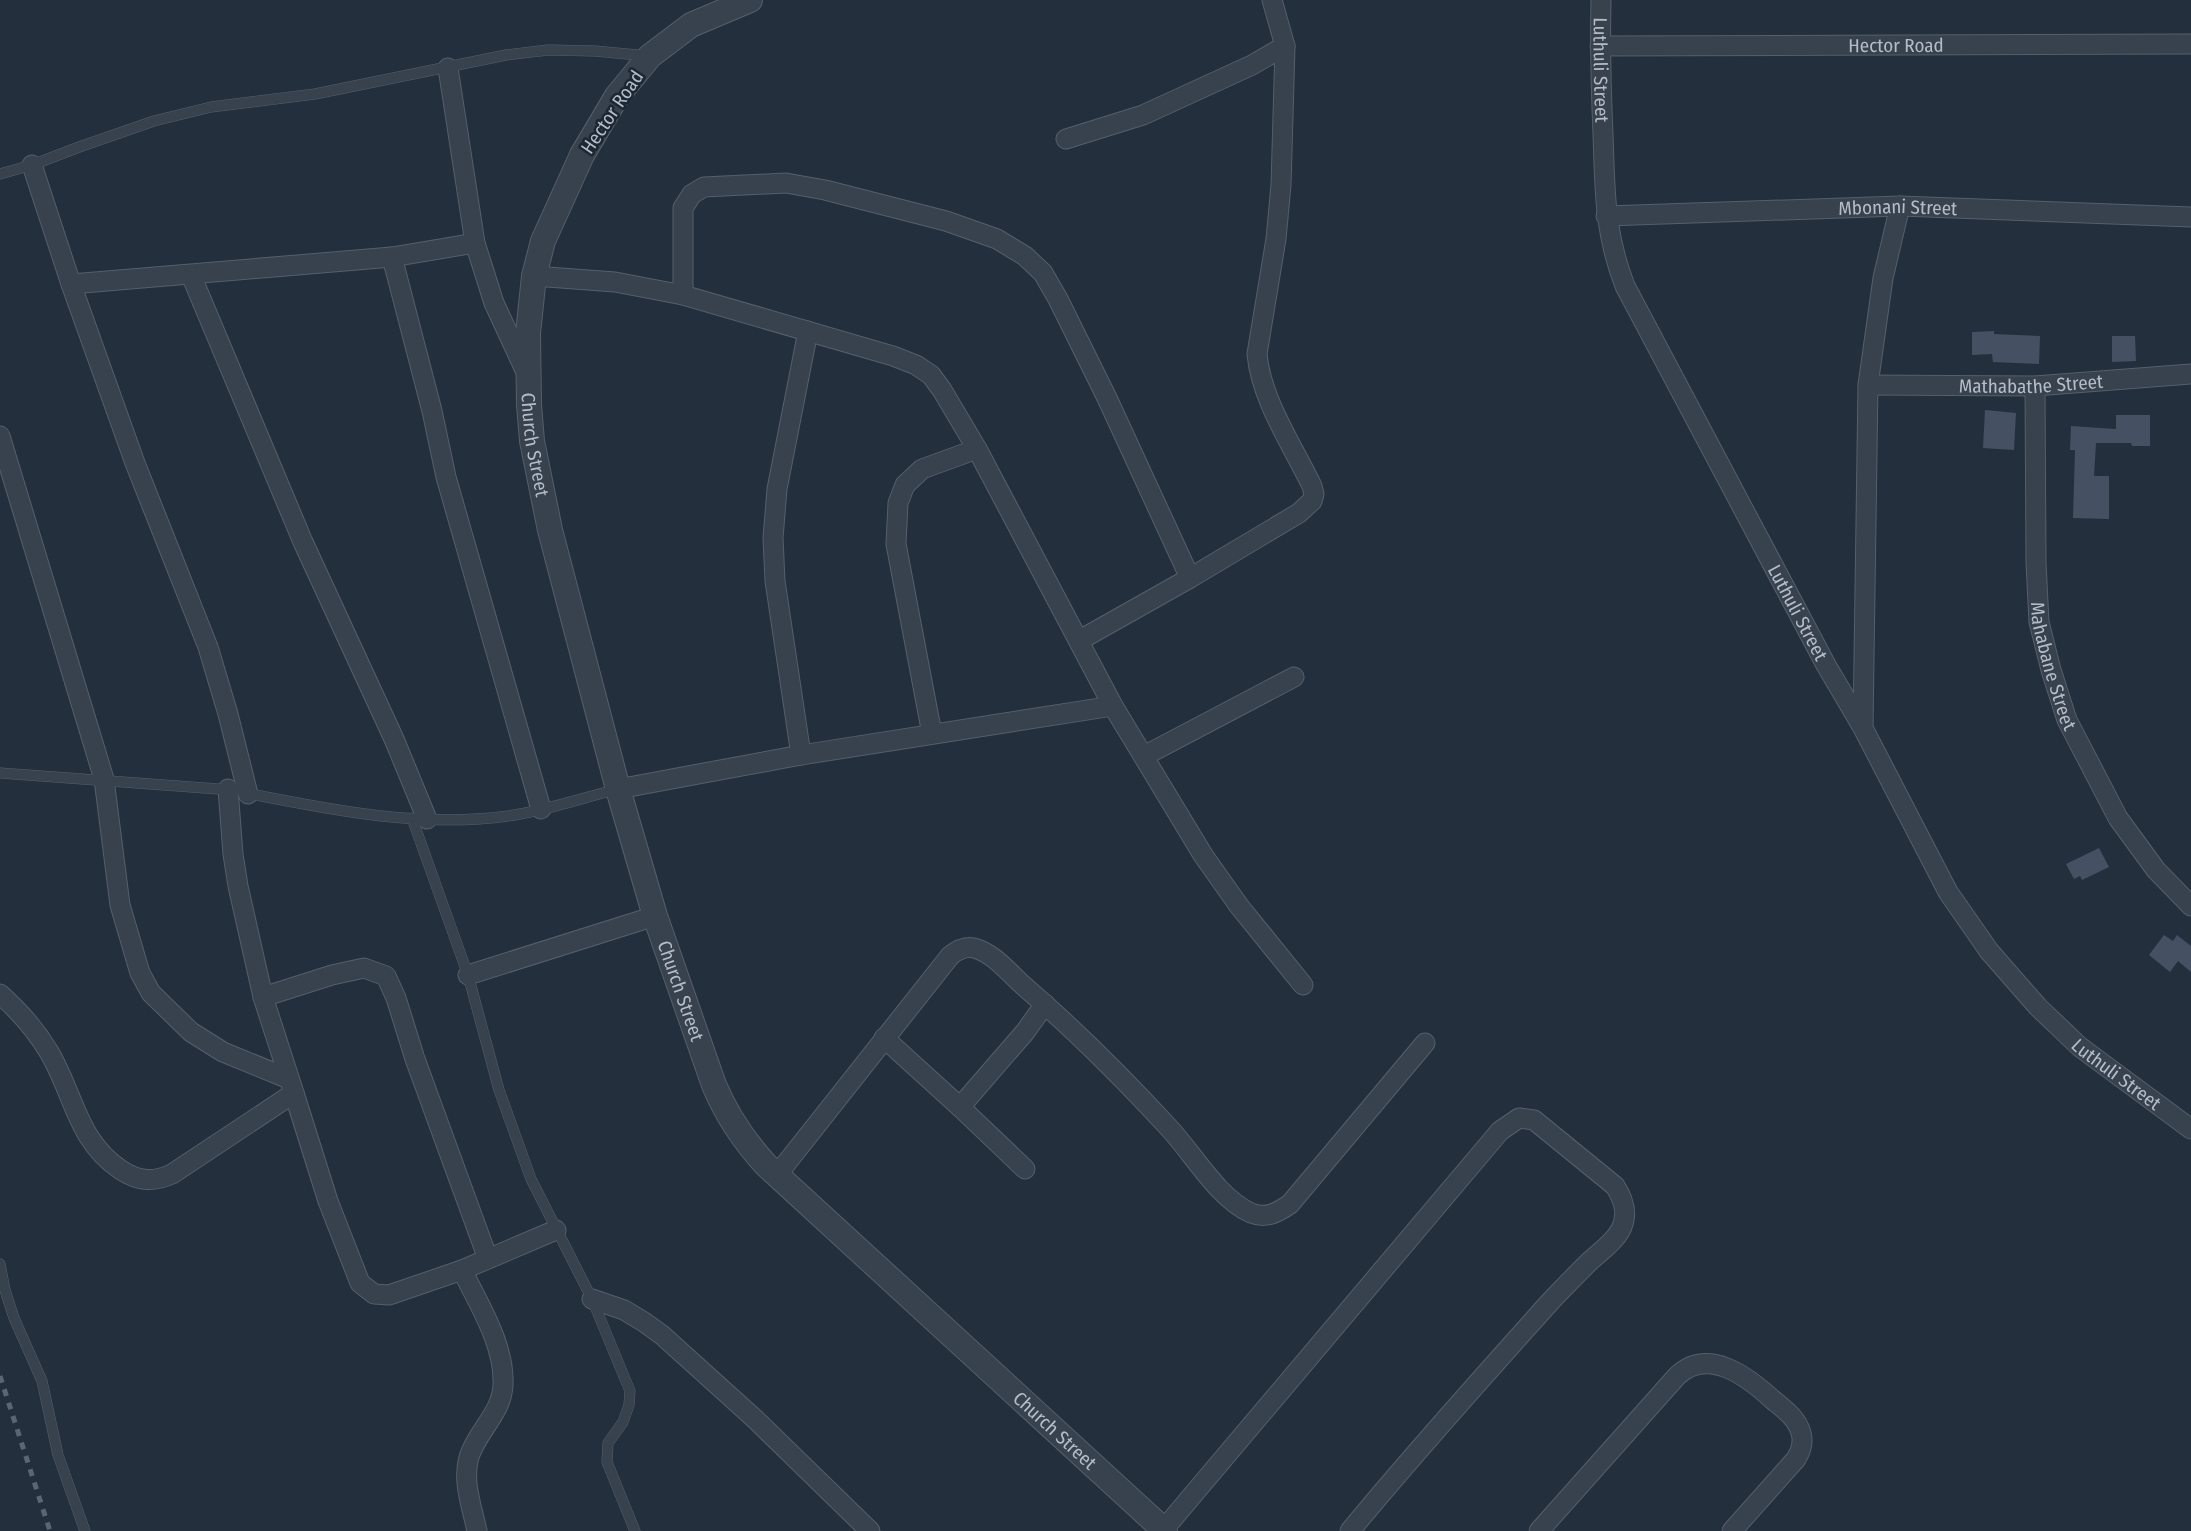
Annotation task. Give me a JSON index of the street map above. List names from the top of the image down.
{
  "streets": {
    "street": [
      "Hector Road",
      "Luthuli Street",
      "Mbonani Street",
      "Mathabathe Street",
      "Church Street",
      "Mahabane Street"
    ]
  },
  "crossings": [
    ["Hector Road", "Luthuli Street"],
    ["Hector Road", "Church Street"],
    ["Luthuli Street", "Mbonani Street"],
    ["Mathabathe Street", "Mahabane Street"]
  ]
}
